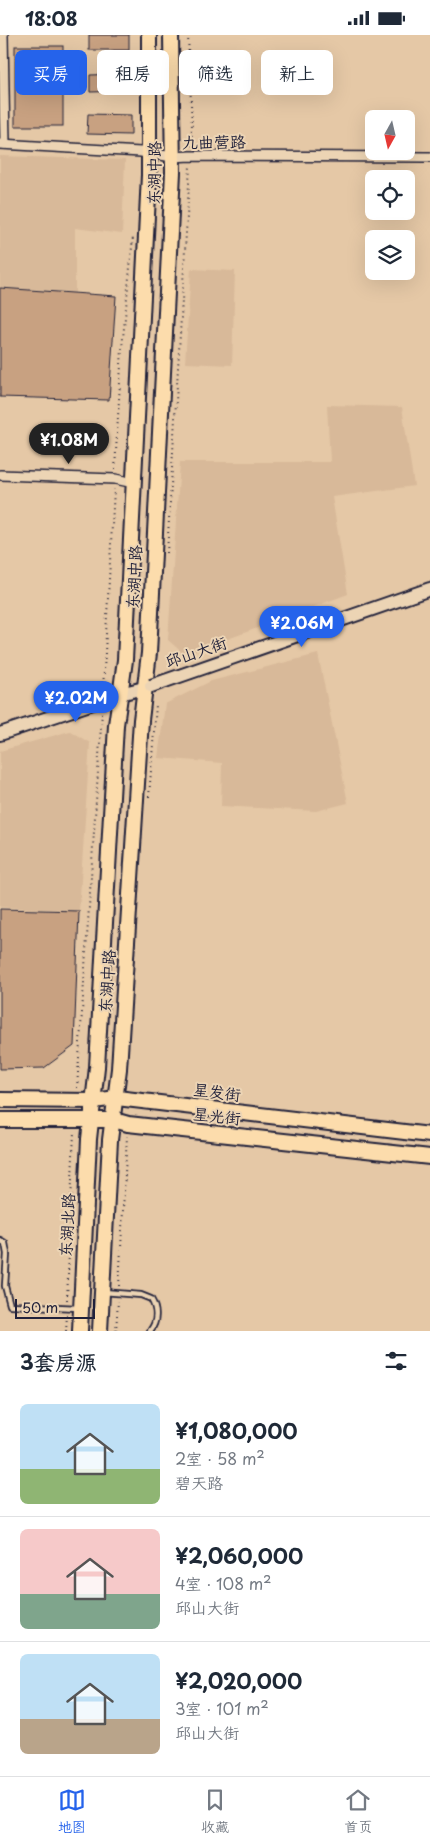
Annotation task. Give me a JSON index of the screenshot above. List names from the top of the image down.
{
  "streets": {
    "main road": [
      "东湖中路",
      "邱山大街",
      "星发街",
      "星光街",
      "东湖北路"
    ],
    "street": ["九曲营路"]
  },
  "crossings": [
    ["九曲营路", "东湖中路"],
    ["东湖中路", "邱山大街"],
    ["东湖中路", "星发街"],
    ["东湖中路", "星光街"],
    ["东湖中路", "东湖北路"],
    ["星光街", "东湖北路"]
  ],
  "scale_bar": "50 m",
  "north": "bottom",
  "page": {
    "status": "18:08",
    "chip": [
      "买房",
      "租房",
      "筛选",
      "新上"
    ],
    "price": ["¥1.08M", "¥2.06M", "¥2.02M"],
    "scale": "50 m",
    "heading": "3套房源",
    "list": [
      {
        "name": "¥1,080,000",
        "note": "2室 · 58 m² · 碧天路"
      },
      {
        "name": "¥2,060,000",
        "note": "4室 · 108 m² · 邱山大街"
      },
      {
        "name": "¥2,020,000",
        "note": "3室 · 101 m² · 邱山大街"
      }
    ],
    "tabs": ["地图", "收藏", "首页"]
  }
}
